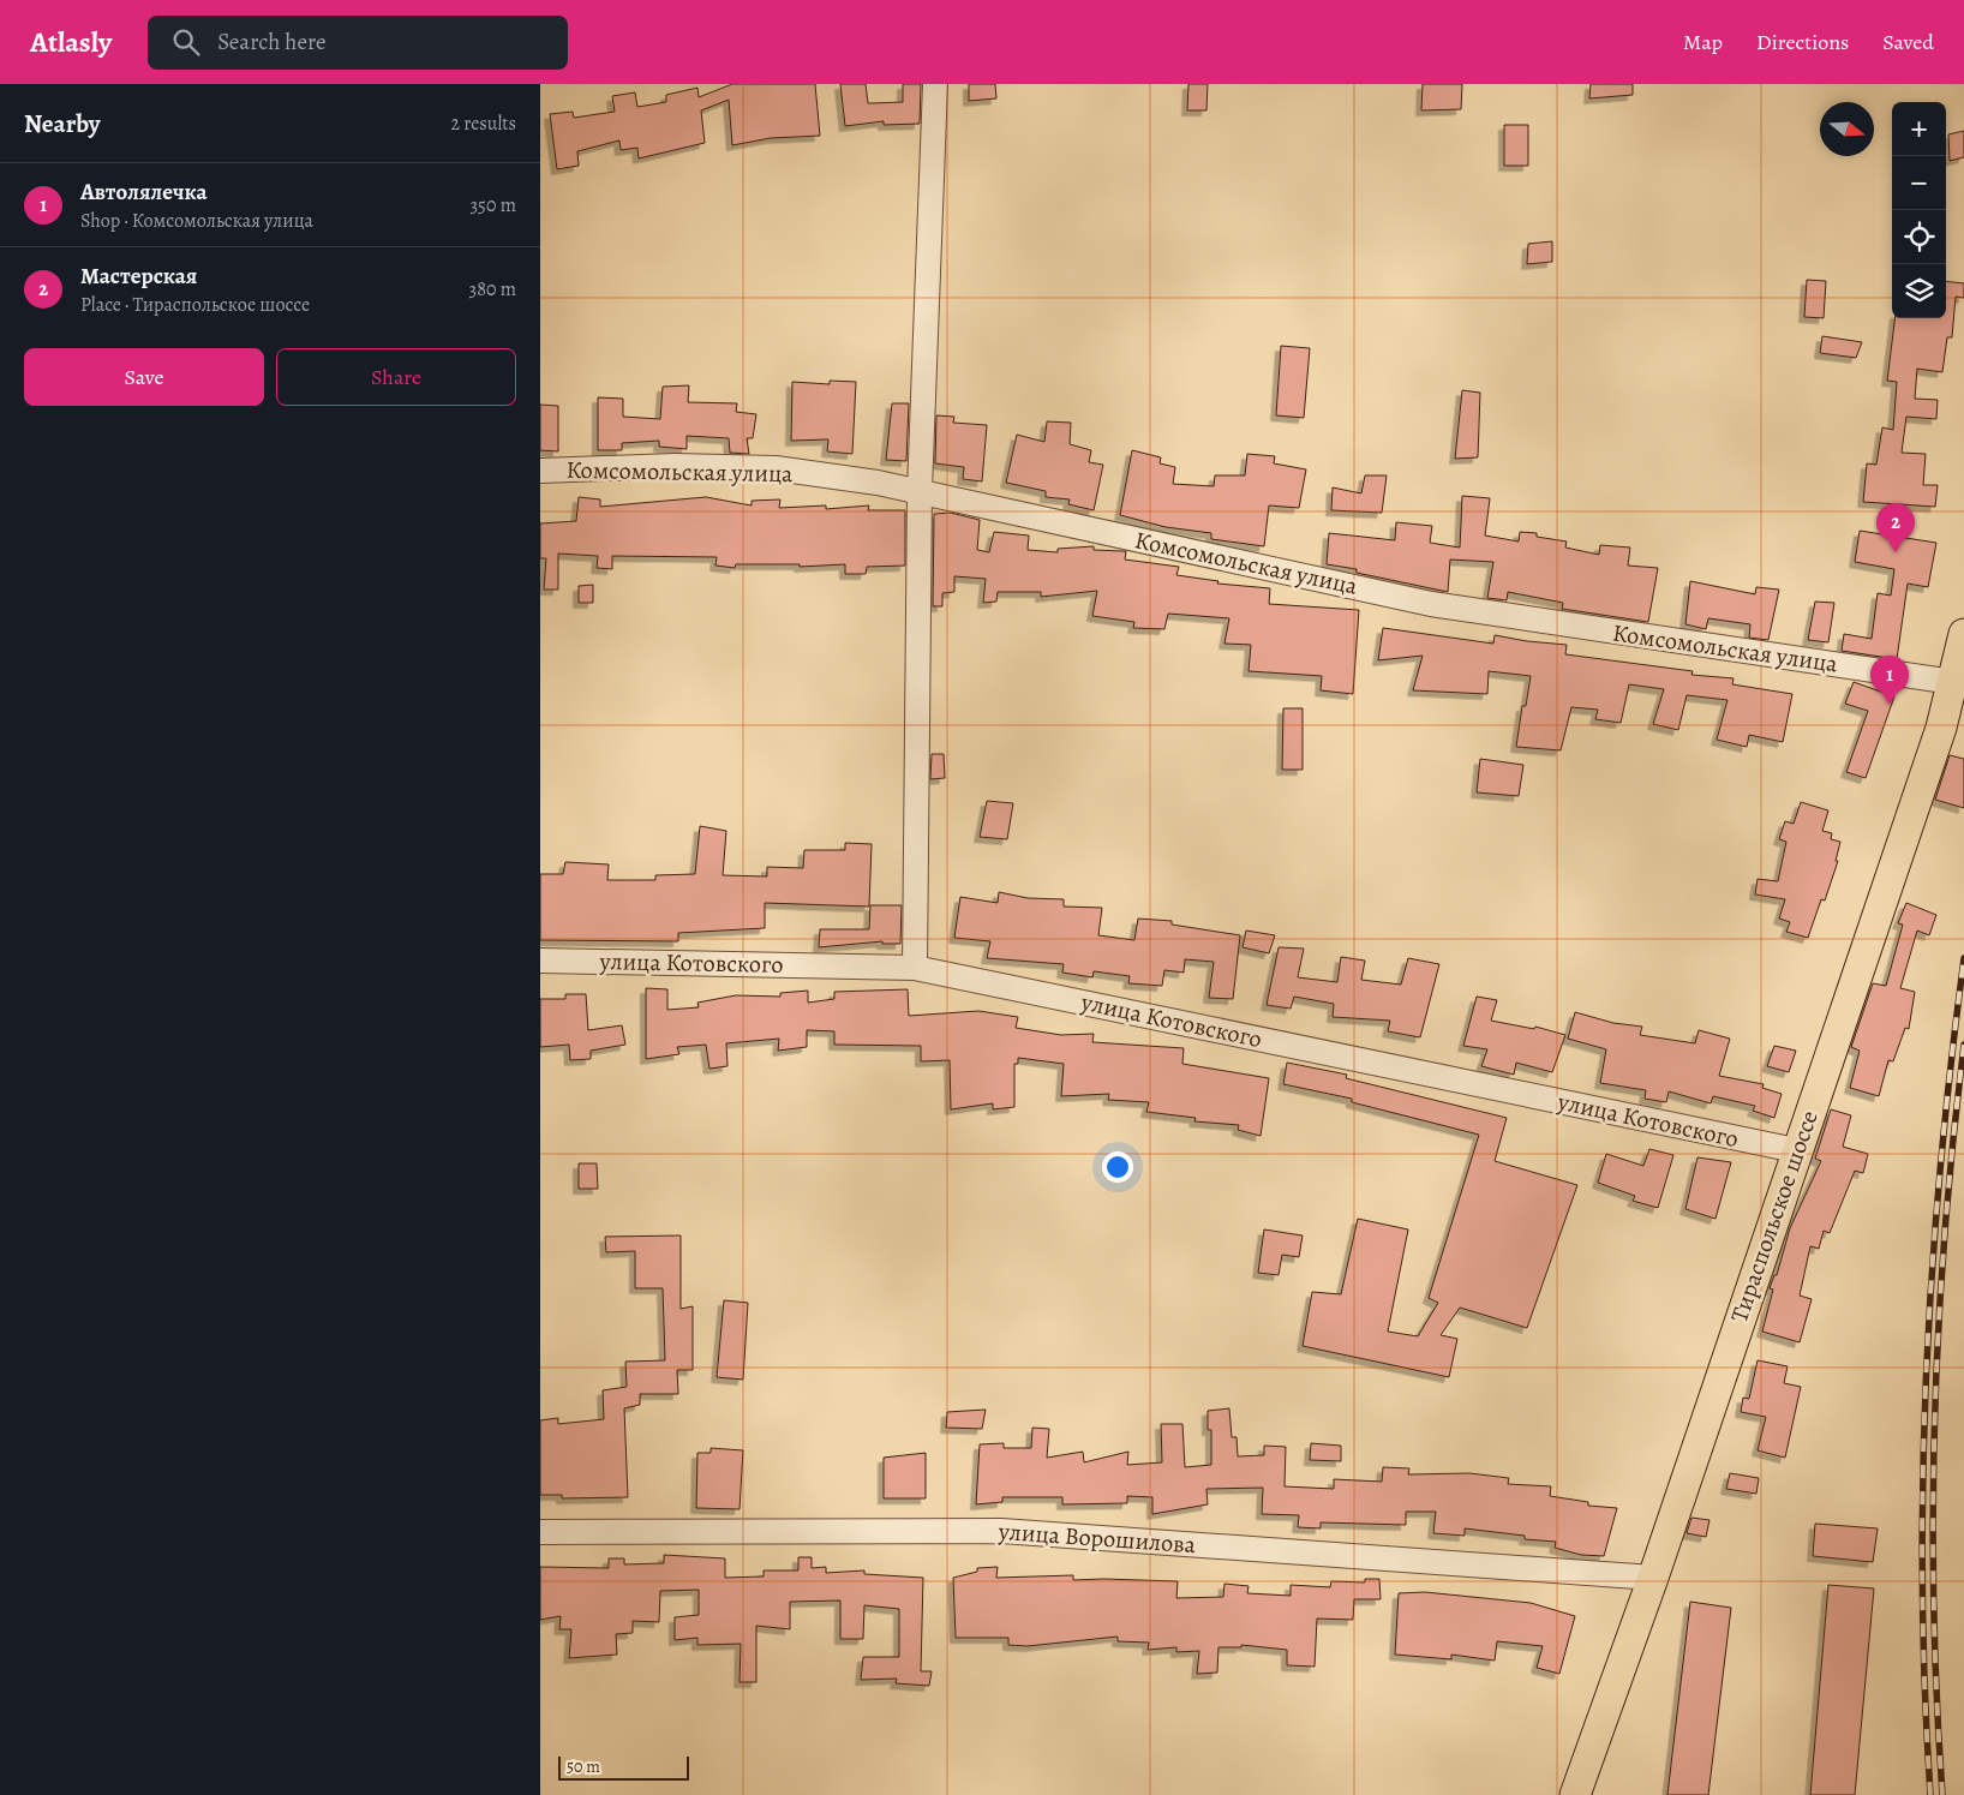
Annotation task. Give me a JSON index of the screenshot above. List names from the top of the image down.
{
  "streets": {
    "main road": ["Тираспольское шоссе"],
    "street": ["Комсомольская улица", "улица Котовского", "улица Ворошилова"]
  },
  "crossings": [
    ["Комсомольская улица", "Тираспольское шоссе"],
    ["улица Котовского", "Тираспольское шоссе"],
    ["Тираспольское шоссе", "улица Ворошилова"]
  ],
  "scale_bar": "50 m",
  "north": "right",
  "page": {
    "header": "Atlasly",
    "search": "Search here",
    "nav": ["Map", "Directions", "Saved"],
    "heading": ["Nearby", "2 results"],
    "map_buttons": ["+", "−"],
    "list": [
      {
        "mark": "1",
        "name": "Автолялечка",
        "note": "Shop · Комсомольская улица",
        "value": "350 m"
      },
      {
        "mark": "2",
        "name": "Мастерская",
        "note": "Place · Тираспольское шоссе",
        "value": "380 m"
      }
    ],
    "buttons": ["Save", "Share"],
    "pins": ["2", "1"],
    "scale": "50 m"
  }
}
